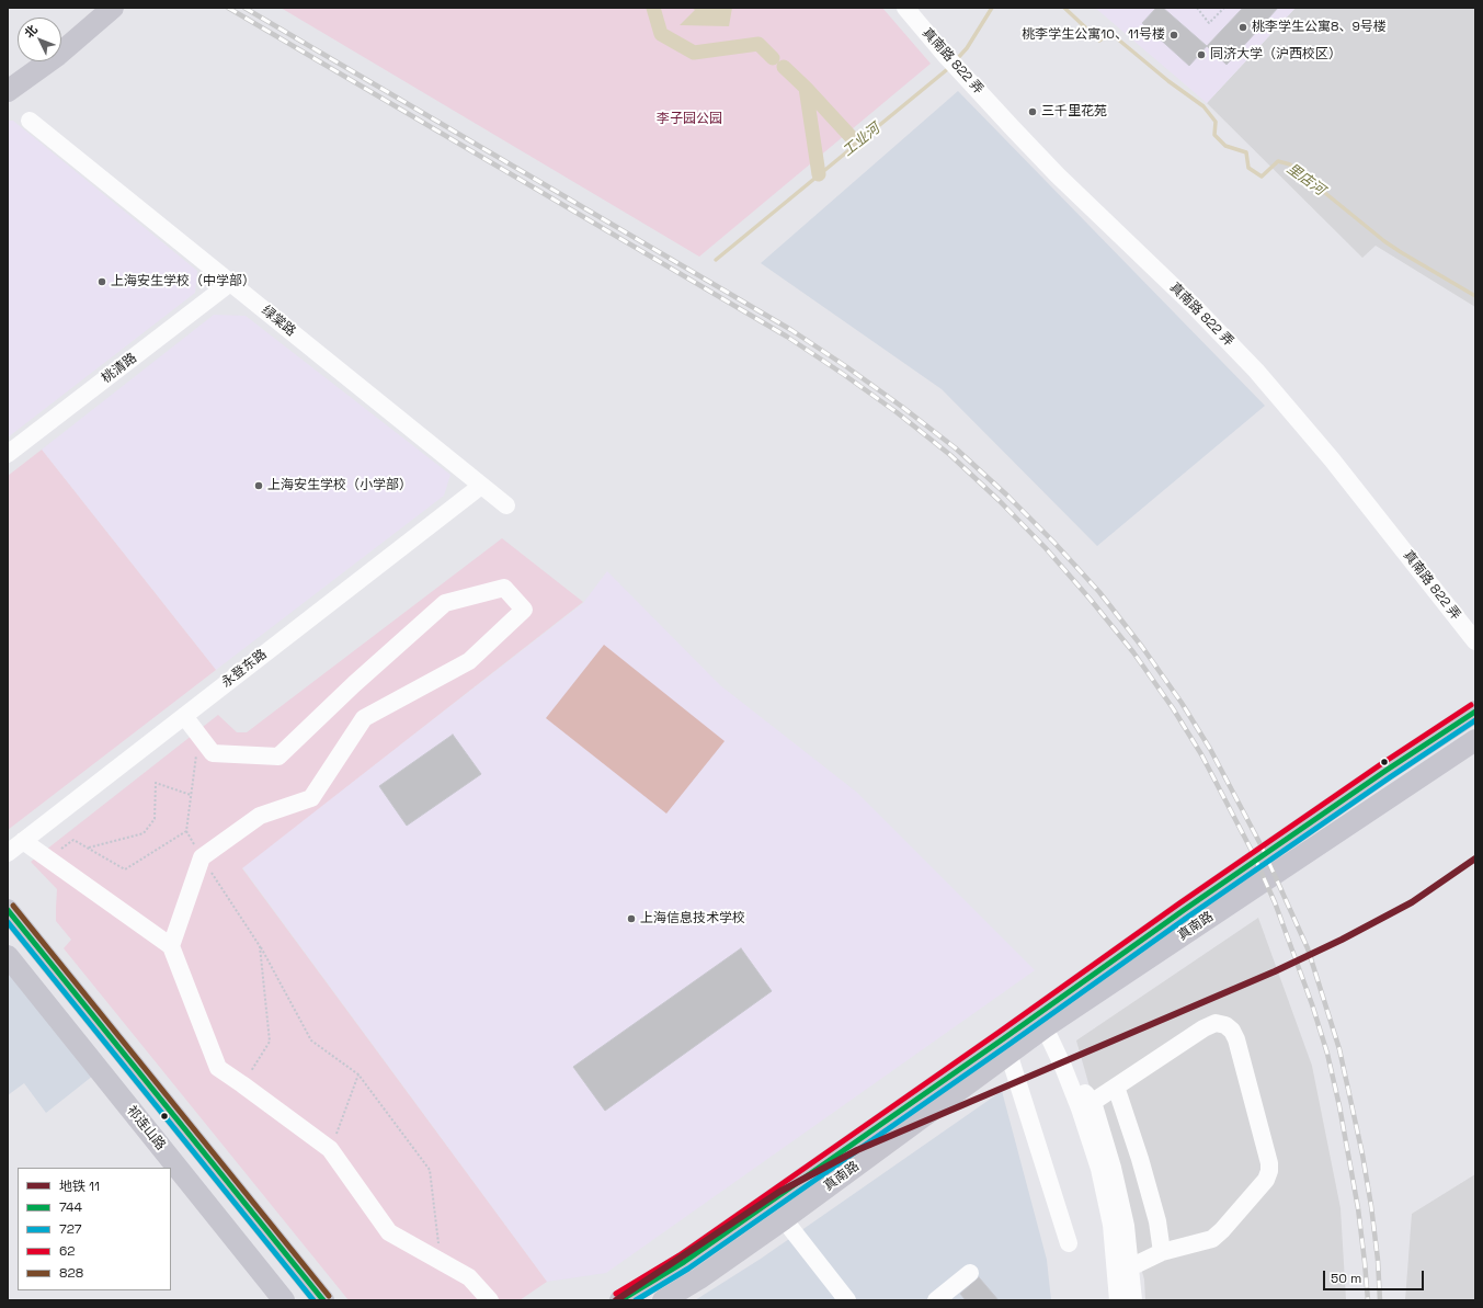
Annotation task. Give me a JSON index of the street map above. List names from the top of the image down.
{
  "streets": {
    "main road": ["真南路", "祁连山路"],
    "street": [
      "真南路 822 弄",
      "绿棠路",
      "桃清路",
      "永登东路"
    ]
  },
  "crossings": [
    ["绿棠路", "桃清路"],
    ["绿棠路", "永登东路"]
  ],
  "water": ["工业河", "里店河"],
  "parks": ["李子园公园"],
  "places": [
    "桃李学生公寓8、9号楼",
    "桃李学生公寓10、11号楼",
    "同济大学（沪西校区）",
    "三千里花苑",
    "上海安生学校（中学部）",
    "上海安生学校（小学部）",
    "上海信息技术学校"
  ],
  "lines": [
    "transit line 62",
    "transit line 744",
    "transit line 727",
    "metro line 11",
    "transit line 828"
  ],
  "legend": [
    "地铁 11",
    "744",
    "727",
    "62",
    "828"
  ],
  "scale_bar": "50 m",
  "north": "top left"
}
